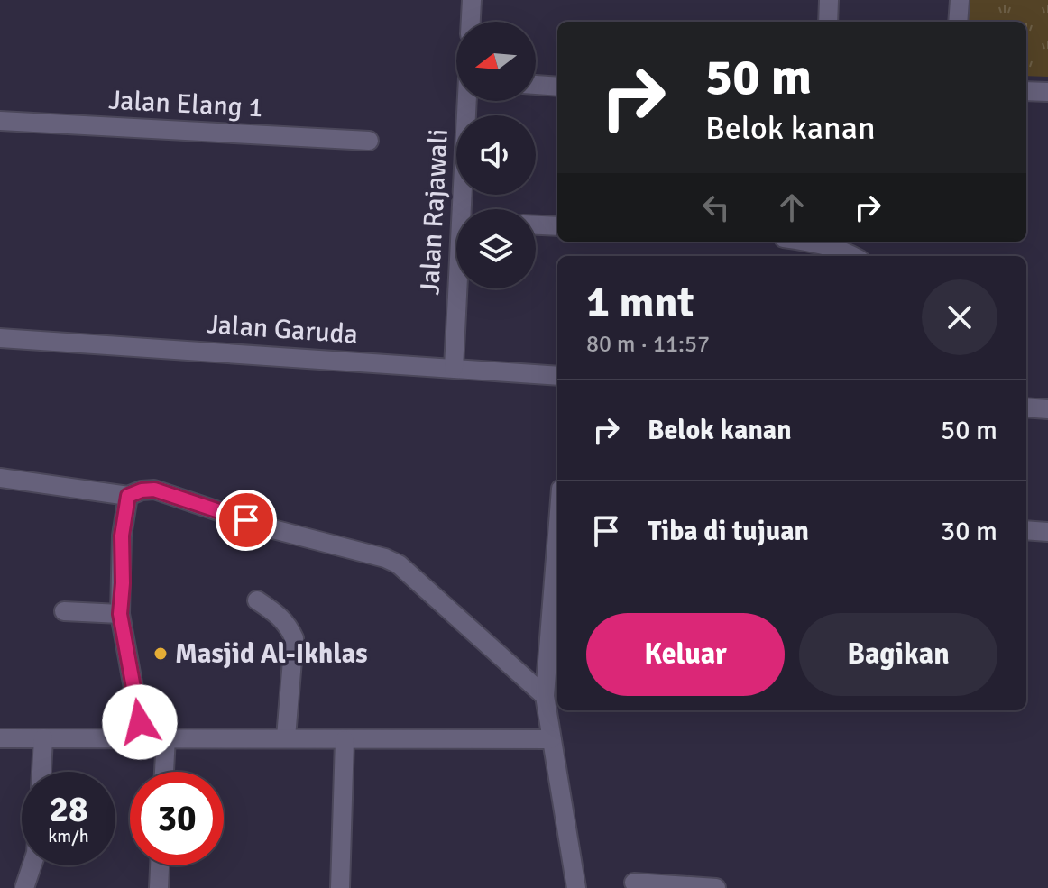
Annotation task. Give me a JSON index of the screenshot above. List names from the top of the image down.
{
  "streets": {
    "street": ["Jalan Elang 1", "Jalan Rajawali", "Jalan Garuda"]
  },
  "crossings": [
    ["Jalan Rajawali", "Jalan Garuda"]
  ],
  "places": ["Masjid Al-Ikhlas"],
  "north": "left",
  "page": {
    "turn": ["50 m", "Belok kanan"],
    "heading": ["1 mnt", "80 m · 11:57"],
    "list": [
      {
        "name": "Belok kanan",
        "value": "50 m"
      },
      {
        "name": "Tiba di tujuan",
        "value": "30 m"
      }
    ],
    "buttons": ["Keluar", "Bagikan"],
    "speed": "28 km/h",
    "limit": "30"
  }
}
